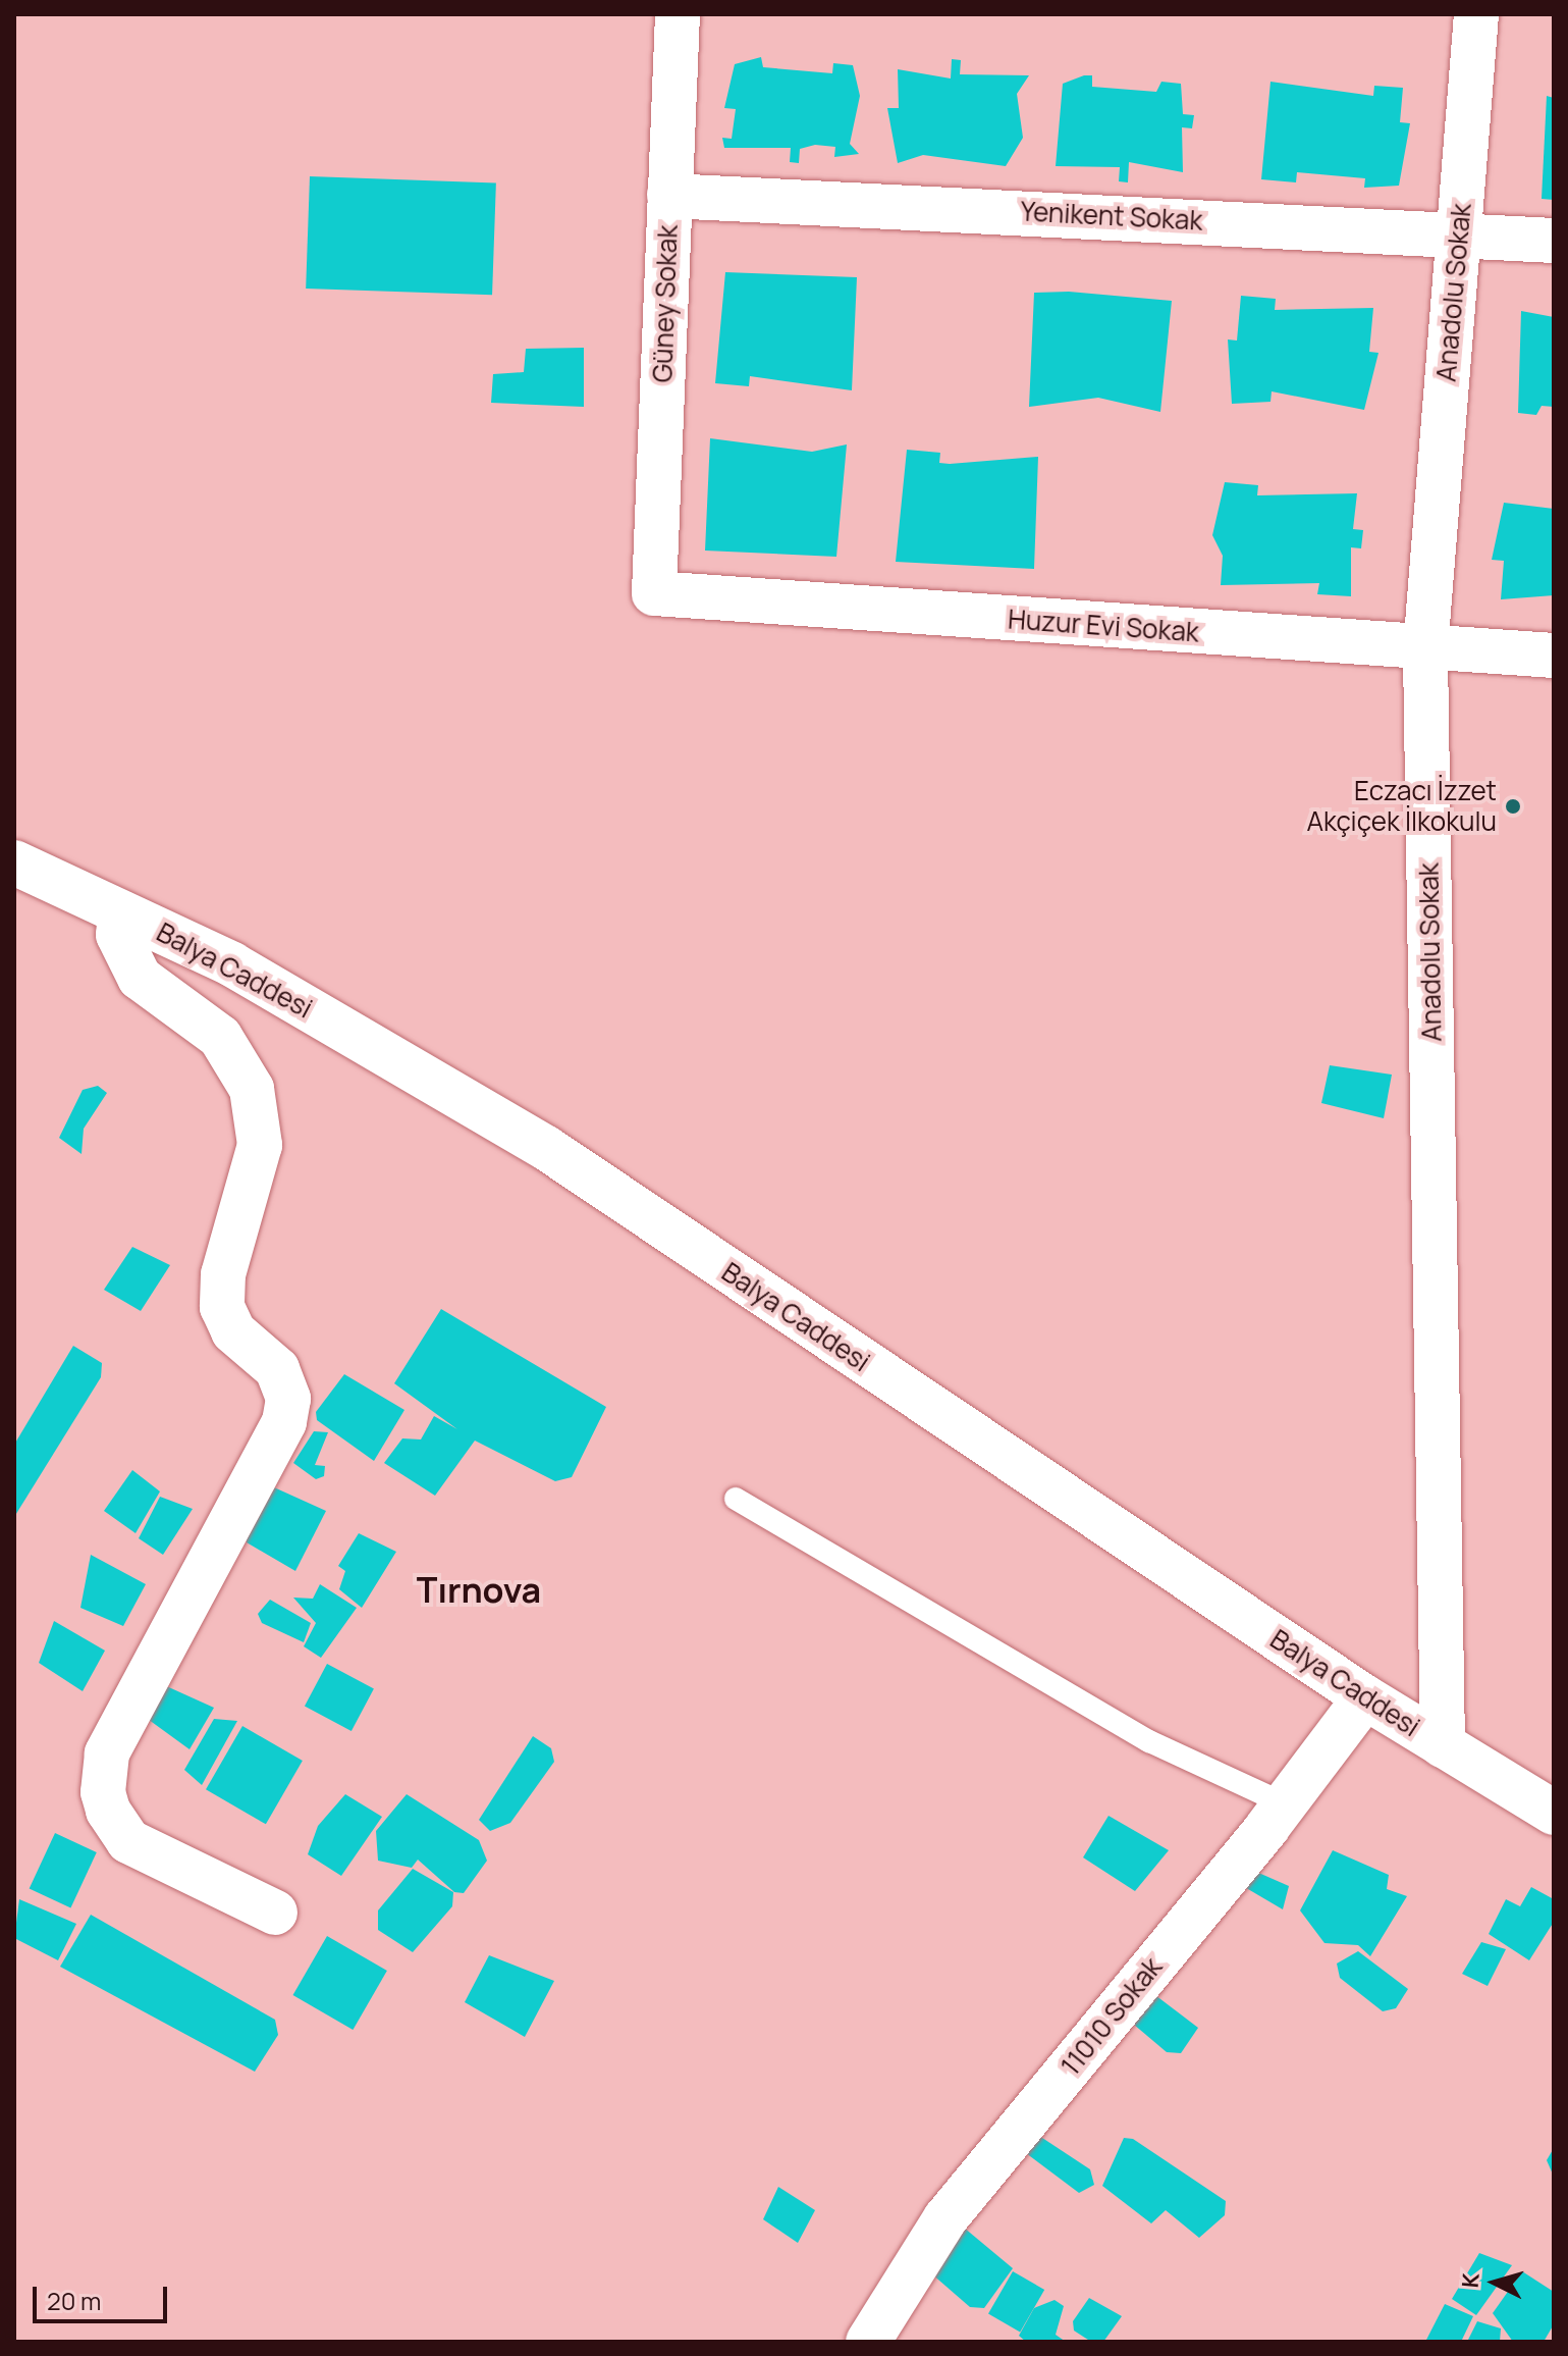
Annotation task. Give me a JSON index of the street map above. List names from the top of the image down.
{
  "streets": {
    "street": [
      "Yenikent Sokak",
      "Anadolu Sokak",
      "Güney Sokak",
      "Huzur Evi Sokak",
      "Balya Caddesi",
      "11010 Sokak"
    ]
  },
  "crossings": [
    ["Yenikent Sokak", "Anadolu Sokak"],
    ["Yenikent Sokak", "Güney Sokak"],
    ["Anadolu Sokak", "Huzur Evi Sokak"],
    ["Anadolu Sokak", "Balya Caddesi"],
    ["Güney Sokak", "Huzur Evi Sokak"],
    ["Balya Caddesi", "11010 Sokak"]
  ],
  "districts": ["Tırnova"],
  "places": ["Eczacı İzzet Akçiçek İlkokulu"],
  "scale_bar": "20 m",
  "north": "left"
}
